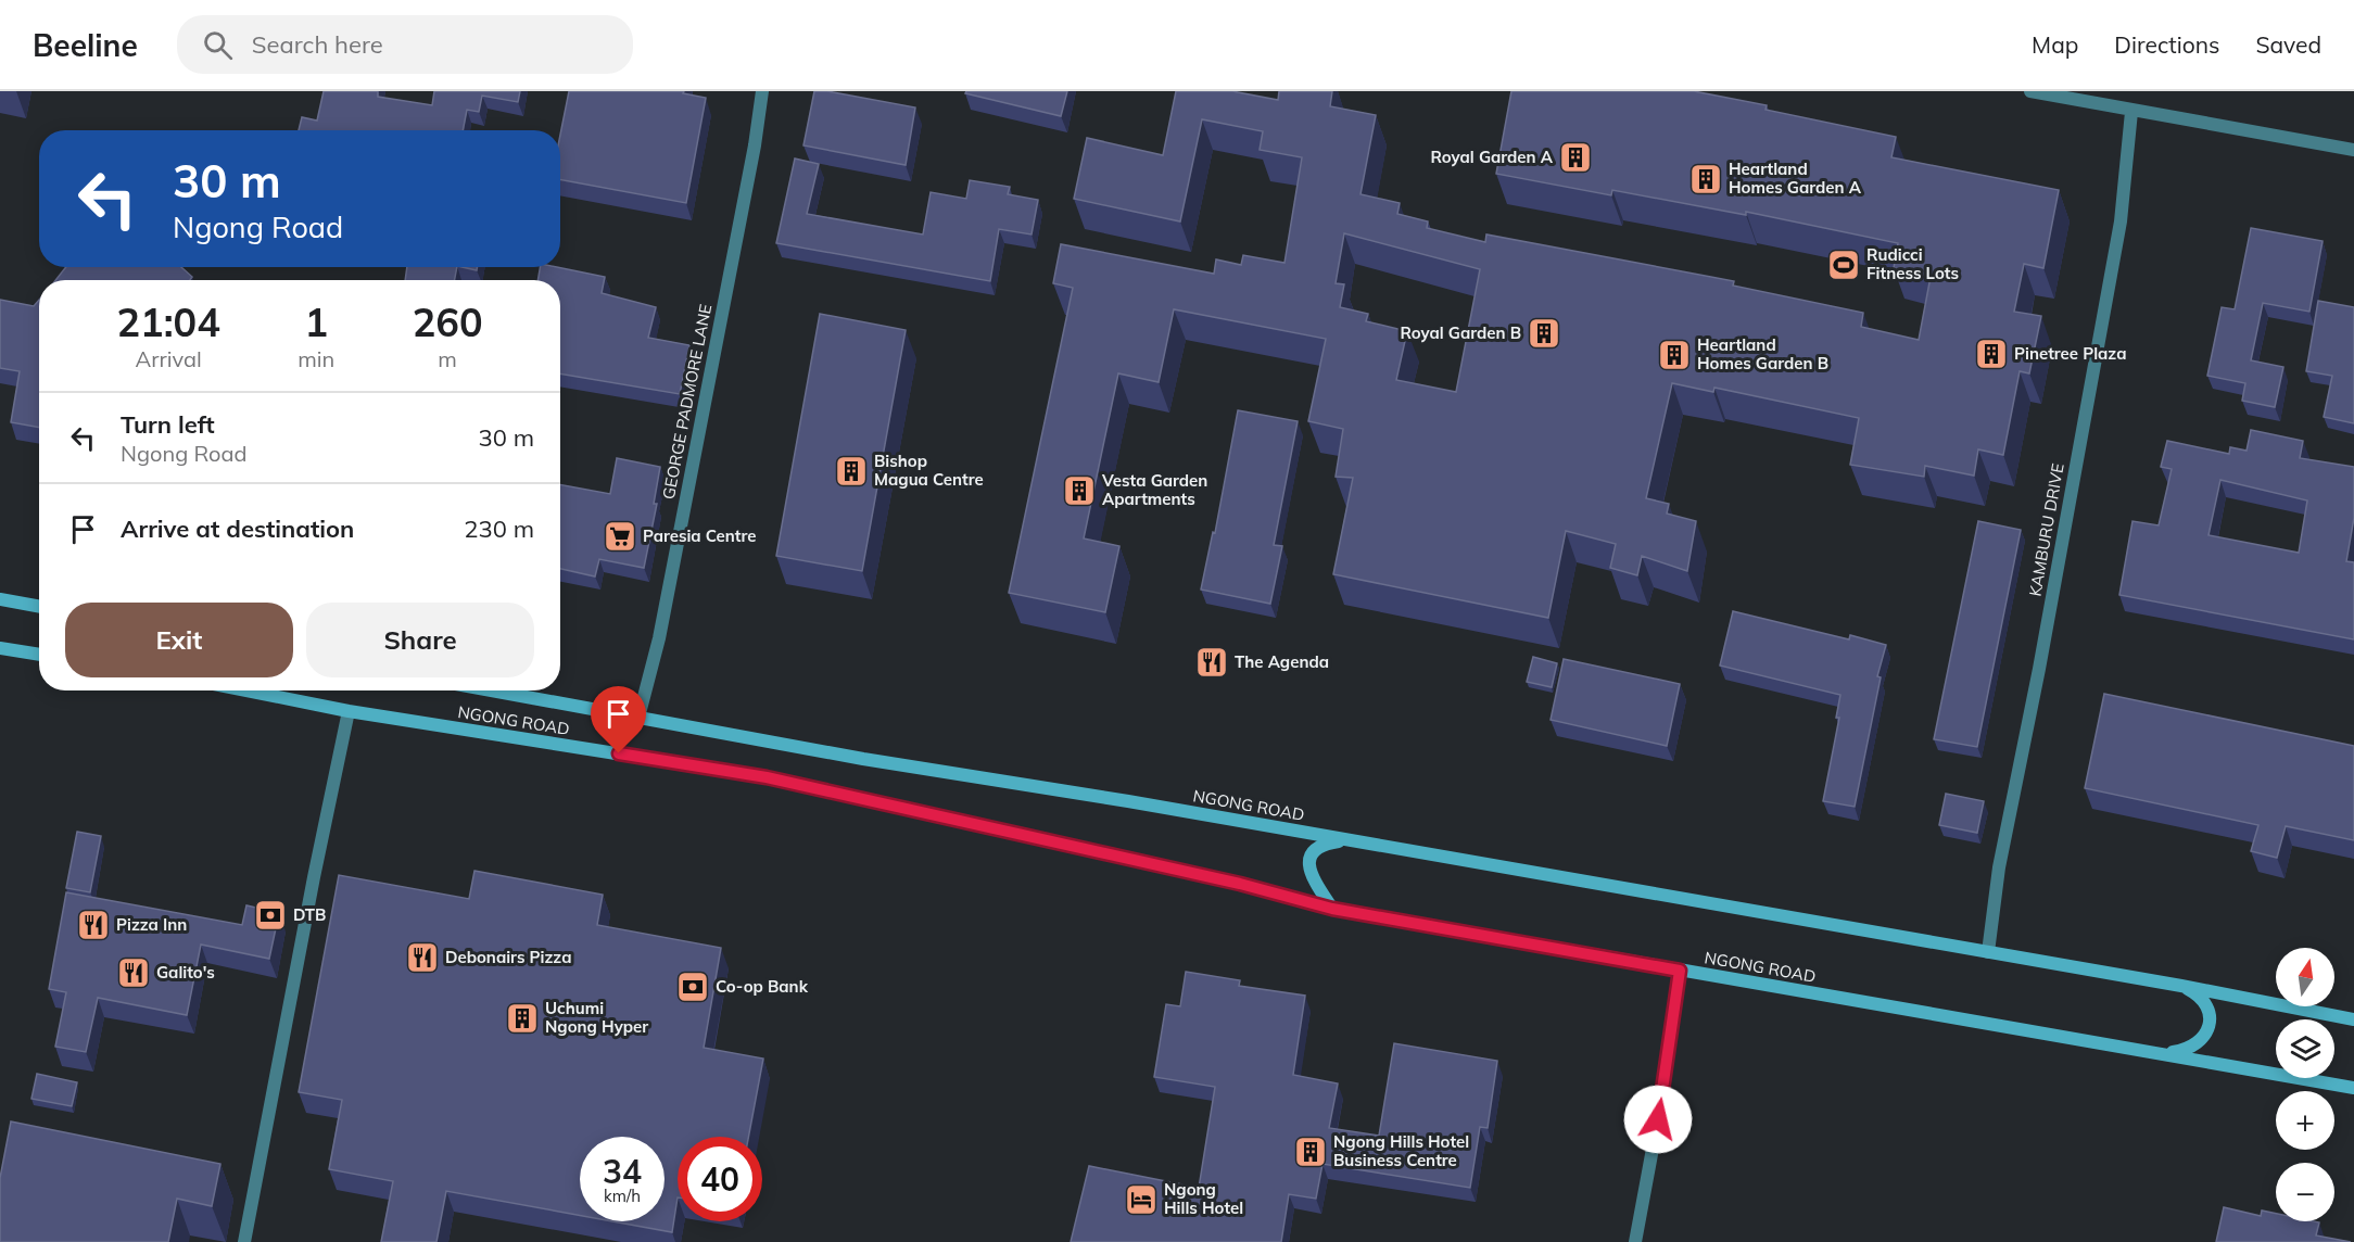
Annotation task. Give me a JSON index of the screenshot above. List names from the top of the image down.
{
  "streets": {
    "main road": ["NGONG ROAD"],
    "street": ["GEORGE PADMORE LANE", "KAMBURU DRIVE"]
  },
  "crossings": [
    ["GEORGE PADMORE LANE", "NGONG ROAD"],
    ["KAMBURU DRIVE", "NGONG ROAD"]
  ],
  "places": {
    "building": [
      "Royal Garden A",
      "Heartland Homes Garden A",
      "Royal Garden B",
      "Pinetree Plaza",
      "Heartland Homes Garden B",
      "Bishop Magua Centre",
      "Vesta Garden Apartments",
      "Uchumi Ngong Hyper",
      "Ngong Hills Hotel Business Centre"
    ],
    "sports": ["Rudicci Fitness Lots"],
    "supermarket": ["Paresia Centre"],
    "restaurant": [
      "The Agenda",
      "Pizza Inn",
      "Debonairs Pizza",
      "Galito's"
    ],
    "bank": ["DTB", "Co-op Bank"],
    "hotel": ["Ngong Hills Hotel"]
  },
  "north": "top",
  "page": {
    "header": "Beeline",
    "search": "Search here",
    "nav": ["Map", "Directions", "Saved"],
    "turn": ["30 m", "Ngong Road"],
    "eta": [
      "21:04",
      "Arrival",
      "1",
      "min",
      "260",
      "m"
    ],
    "list": [
      {
        "name": "Turn left",
        "note": "Ngong Road",
        "value": "30 m"
      },
      {
        "name": "Arrive at destination",
        "value": "230 m"
      }
    ],
    "buttons": ["Exit", "Share"],
    "map_buttons": ["+", "−"],
    "speed": "34 km/h",
    "limit": "40"
  }
}
